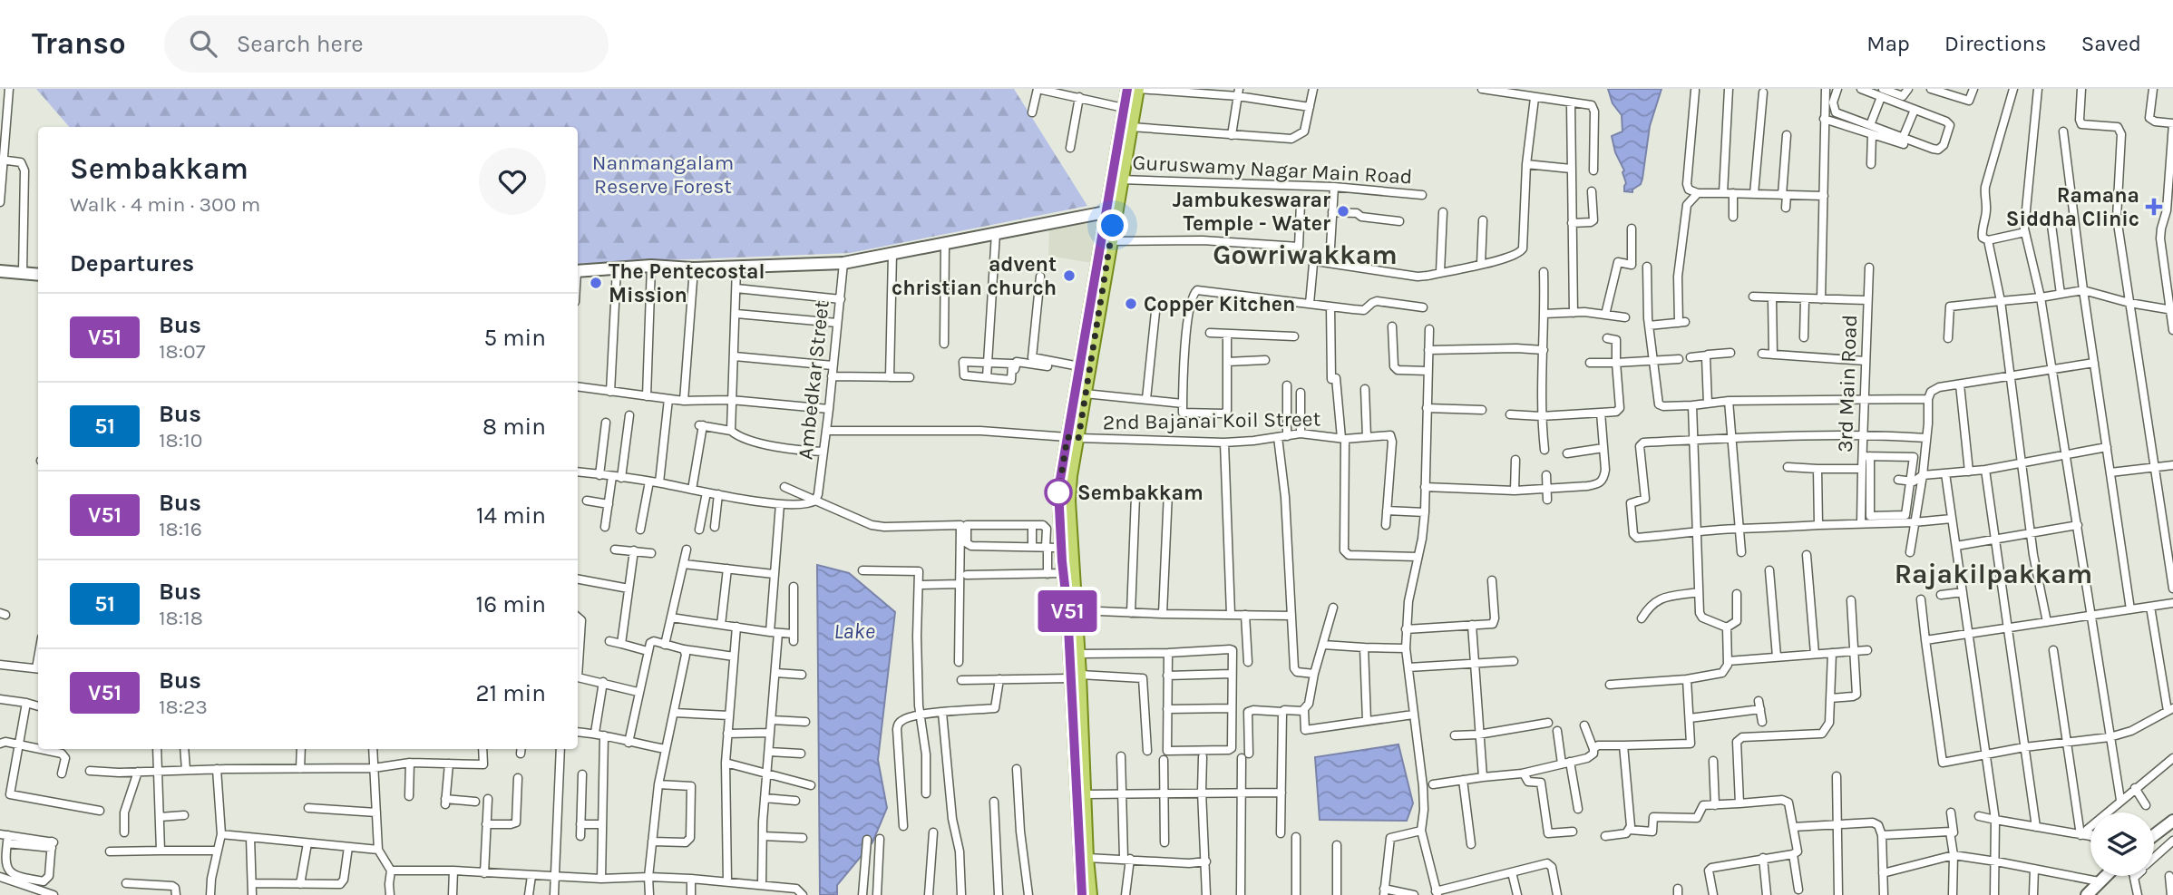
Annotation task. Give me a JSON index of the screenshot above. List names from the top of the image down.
{
  "streets": {
    "street": [
      "Guruswamy Nagar Main Road",
      "Ambedkar Street",
      "3rd Main Road",
      "2nd Bajanai Koil Street"
    ]
  },
  "crossings": [
    ["Ambedkar Street", "2nd Bajanai Koil Street"]
  ],
  "districts": ["Gowriwakkam", "Rajakilpakkam"],
  "water": ["Lake"],
  "parks": ["Nanmangalam Reserve Forest"],
  "places": {
    "health": ["Ramana Siddha Clinic"],
    "other": [
      "Jambukeswarar Temple - Water",
      "advent christian church",
      "The Pentecostal Mission",
      "Copper Kitchen",
      "Sembakkam"
    ]
  },
  "lines": ["bus line V51"],
  "page": {
    "header": "Transo",
    "search": "Search here",
    "nav": ["Map", "Directions", "Saved"],
    "on_map": "V51",
    "heading": [
      ["Sembakkam", "Walk · 4 min · 300 m"],
      "Departures"
    ],
    "list": [
      {
        "mark": "V51",
        "name": "Bus",
        "note": "18:07",
        "value": "5 min"
      },
      {
        "mark": "51",
        "name": "Bus",
        "note": "18:10",
        "value": "8 min"
      },
      {
        "mark": "V51",
        "name": "Bus",
        "note": "18:16",
        "value": "14 min"
      },
      {
        "mark": "51",
        "name": "Bus",
        "note": "18:18",
        "value": "16 min"
      },
      {
        "mark": "V51",
        "name": "Bus",
        "note": "18:23",
        "value": "21 min"
      }
    ]
  }
}
